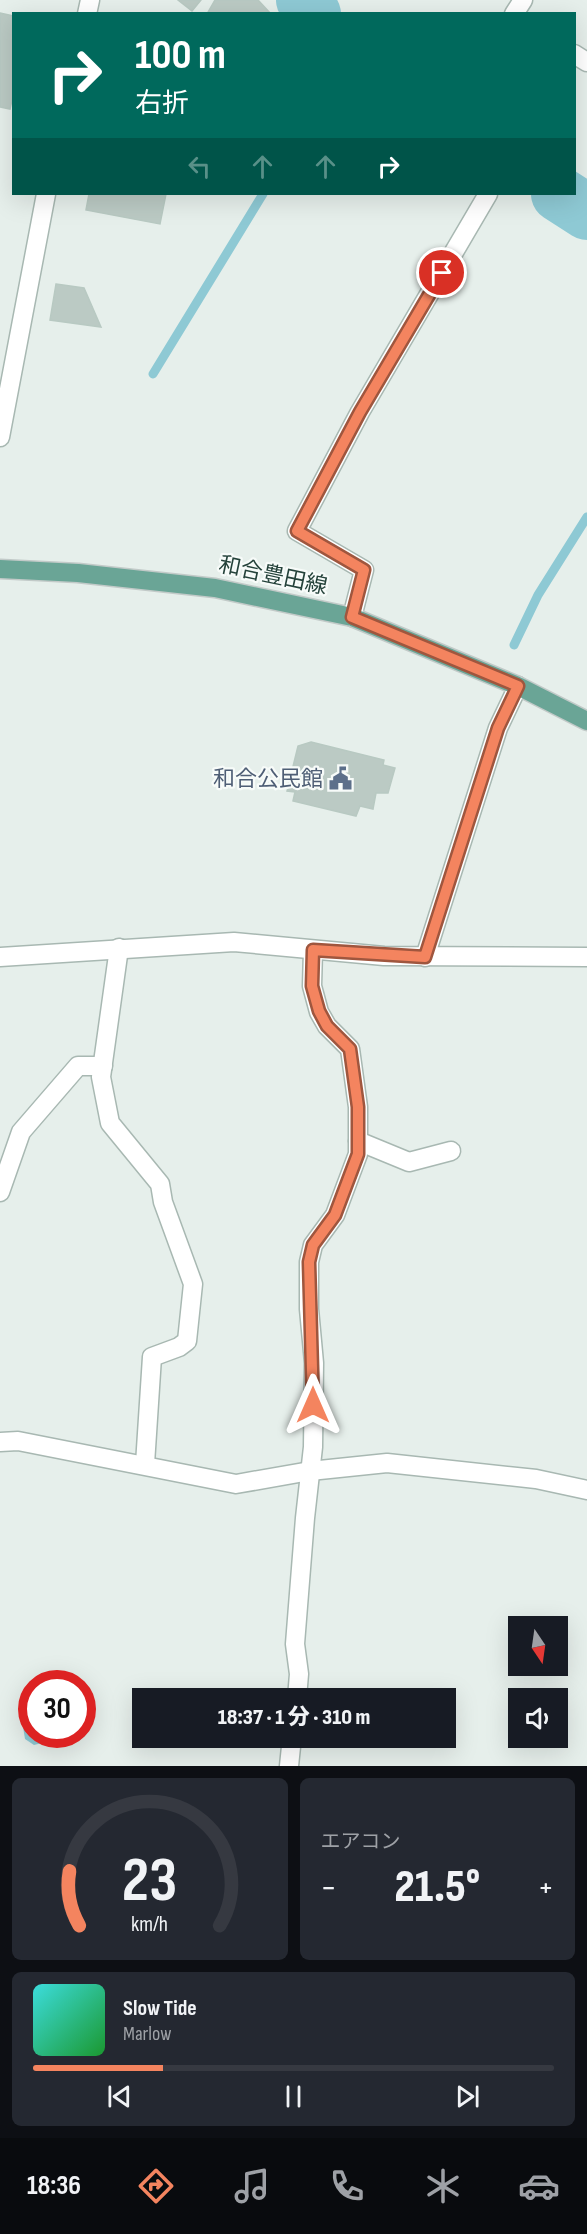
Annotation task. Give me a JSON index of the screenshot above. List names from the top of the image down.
{
  "streets": {
    "main road": ["和合豊田線"]
  },
  "places": {
    "public building": ["和合公民館"]
  },
  "north": "bottom",
  "page": {
    "turn": ["100 m", "右折"],
    "limit": "30",
    "trip": "18:37 · 1 分 · 310 m",
    "tile": "エアコン",
    "heat": ["−", "21.5°", "+"],
    "song": ["Slow Tide", "Marlow"],
    "tabs": "18:36",
    "gauge": ["23", "km/h"]
  }
}
